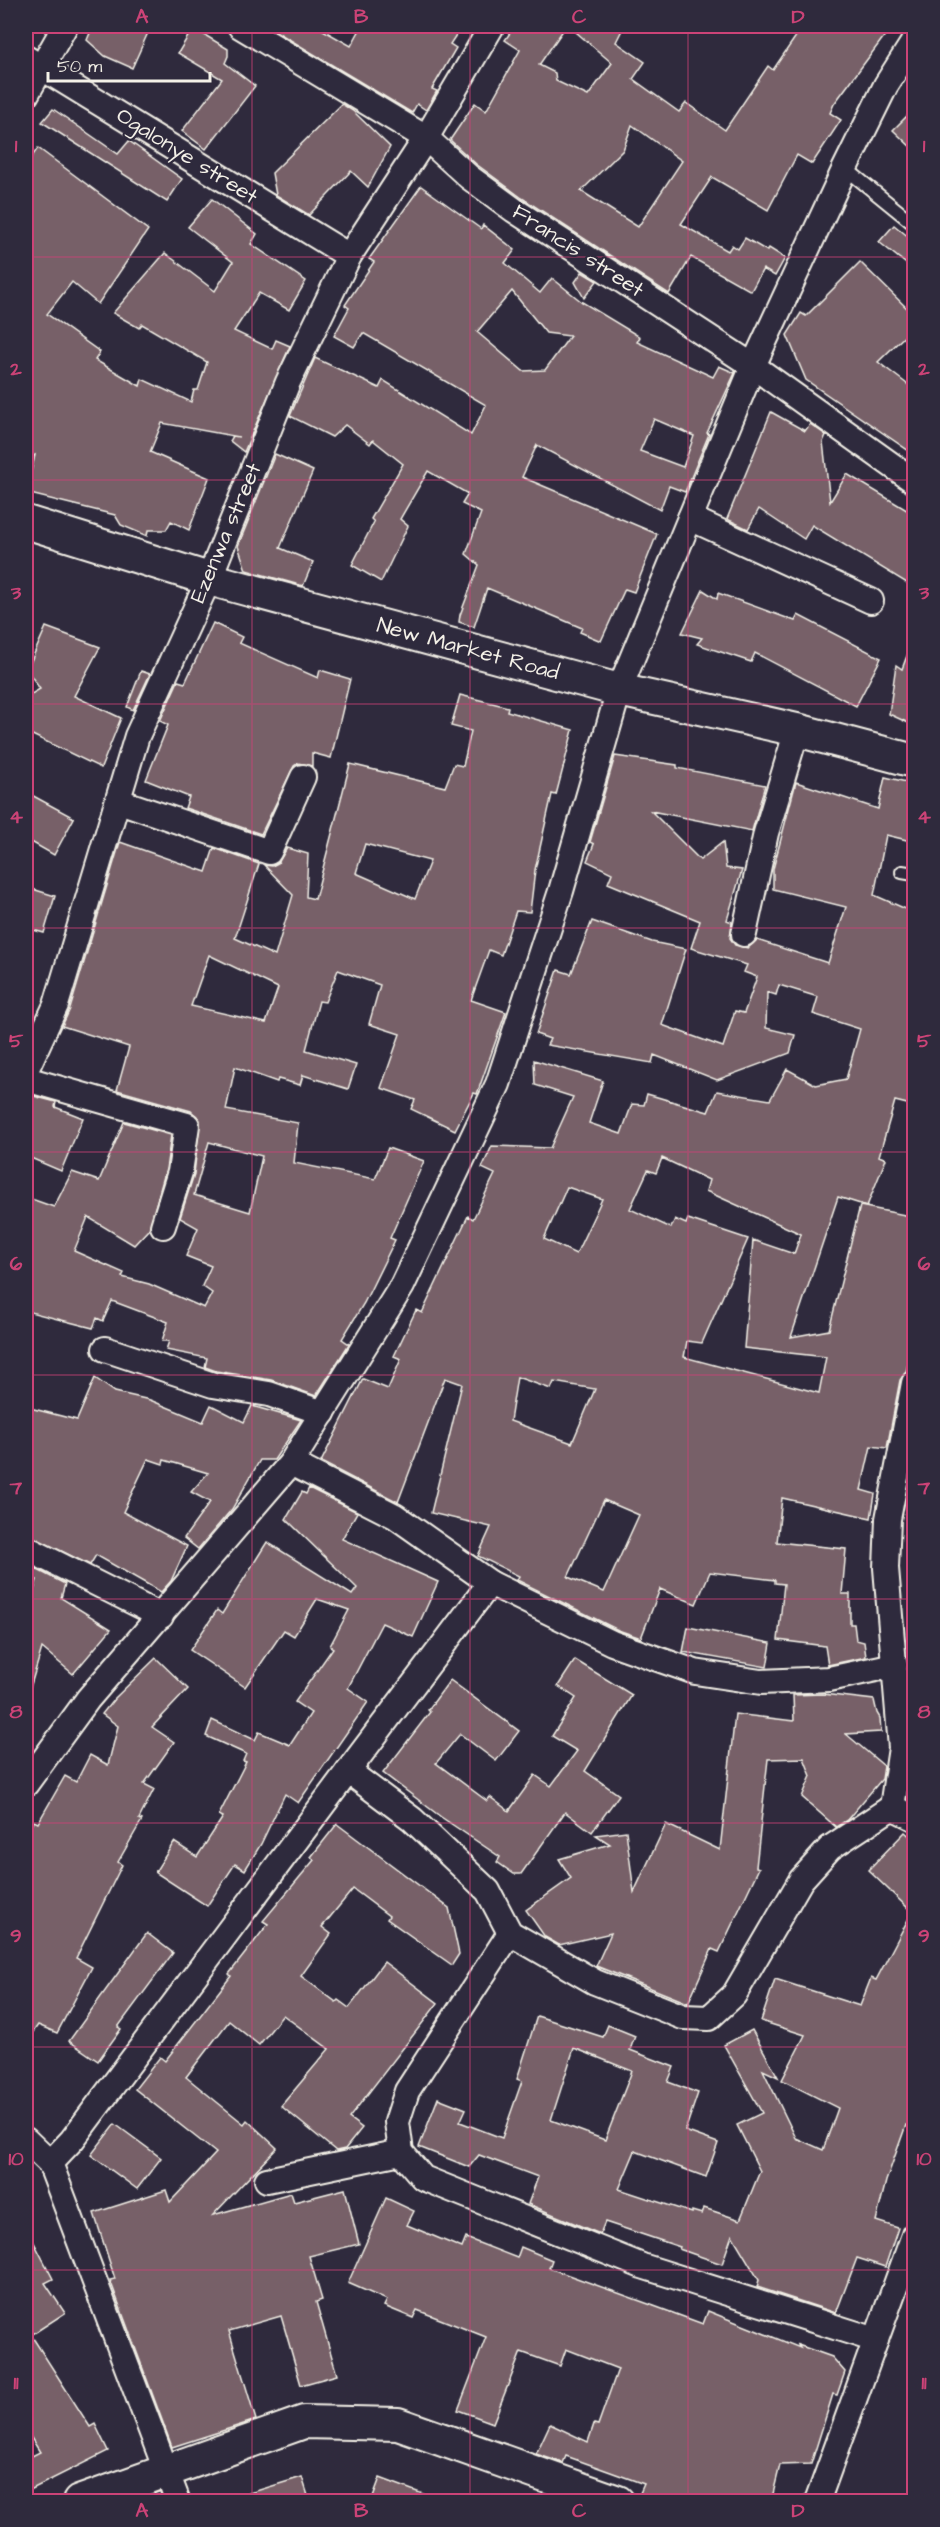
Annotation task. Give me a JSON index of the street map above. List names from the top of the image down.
{
  "streets": {
    "street": [
      "Ogalonye street",
      "Francis street",
      "Ezenwa street",
      "New Market Road"
    ]
  },
  "crossings": [
    ["Ogalonye street", "Ezenwa street"],
    ["Francis street", "Ezenwa street"],
    ["Ezenwa street", "New Market Road"]
  ],
  "scale_bar": "50 m",
  "grid": {
    "columns": [
      "A",
      "B",
      "C",
      "D"
    ],
    "rows": [
      "1",
      "2",
      "3",
      "4",
      "5",
      "6",
      "7",
      "8",
      "9",
      "10",
      "11"
    ]
  }
}
